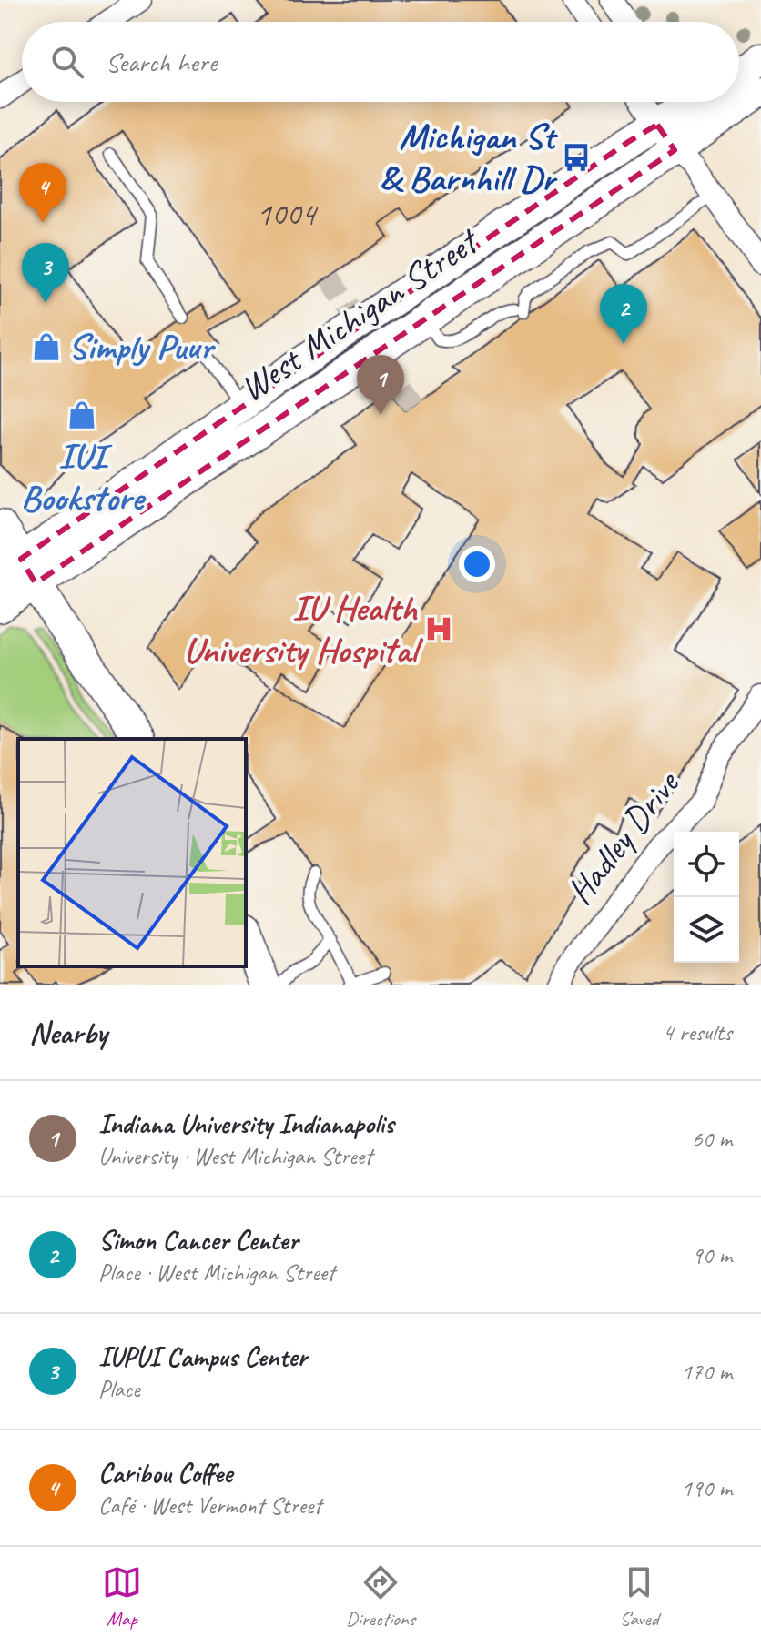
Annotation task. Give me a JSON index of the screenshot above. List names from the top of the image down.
{
  "streets": {
    "main road": ["West Michigan Street"],
    "street": ["Hadley Drive"]
  },
  "places": {
    "bus stop": ["Michigan St & Barnhill Dr"],
    "shop": ["Simply Puur", "IUI Bookstore"],
    "hospital": ["IU Health University Hospital"]
  },
  "house_numbers": ["1004"],
  "page": {
    "search": "Search here",
    "pins": [
      "4",
      "3",
      "2",
      "1"
    ],
    "heading": ["Nearby", "4 results"],
    "list": [
      {
        "mark": "1",
        "name": "Indiana University Indianapolis",
        "note": "University · West Michigan Street",
        "value": "60 m"
      },
      {
        "mark": "2",
        "name": "Simon Cancer Center",
        "note": "Place · West Michigan Street",
        "value": "90 m"
      },
      {
        "mark": "3",
        "name": "IUPUI Campus Center",
        "note": "Place",
        "value": "170 m"
      },
      {
        "mark": "4",
        "name": "Caribou Coffee",
        "note": "Café · West Vermont Street",
        "value": "190 m"
      }
    ],
    "nav": ["Map", "Directions", "Saved"]
  }
}
